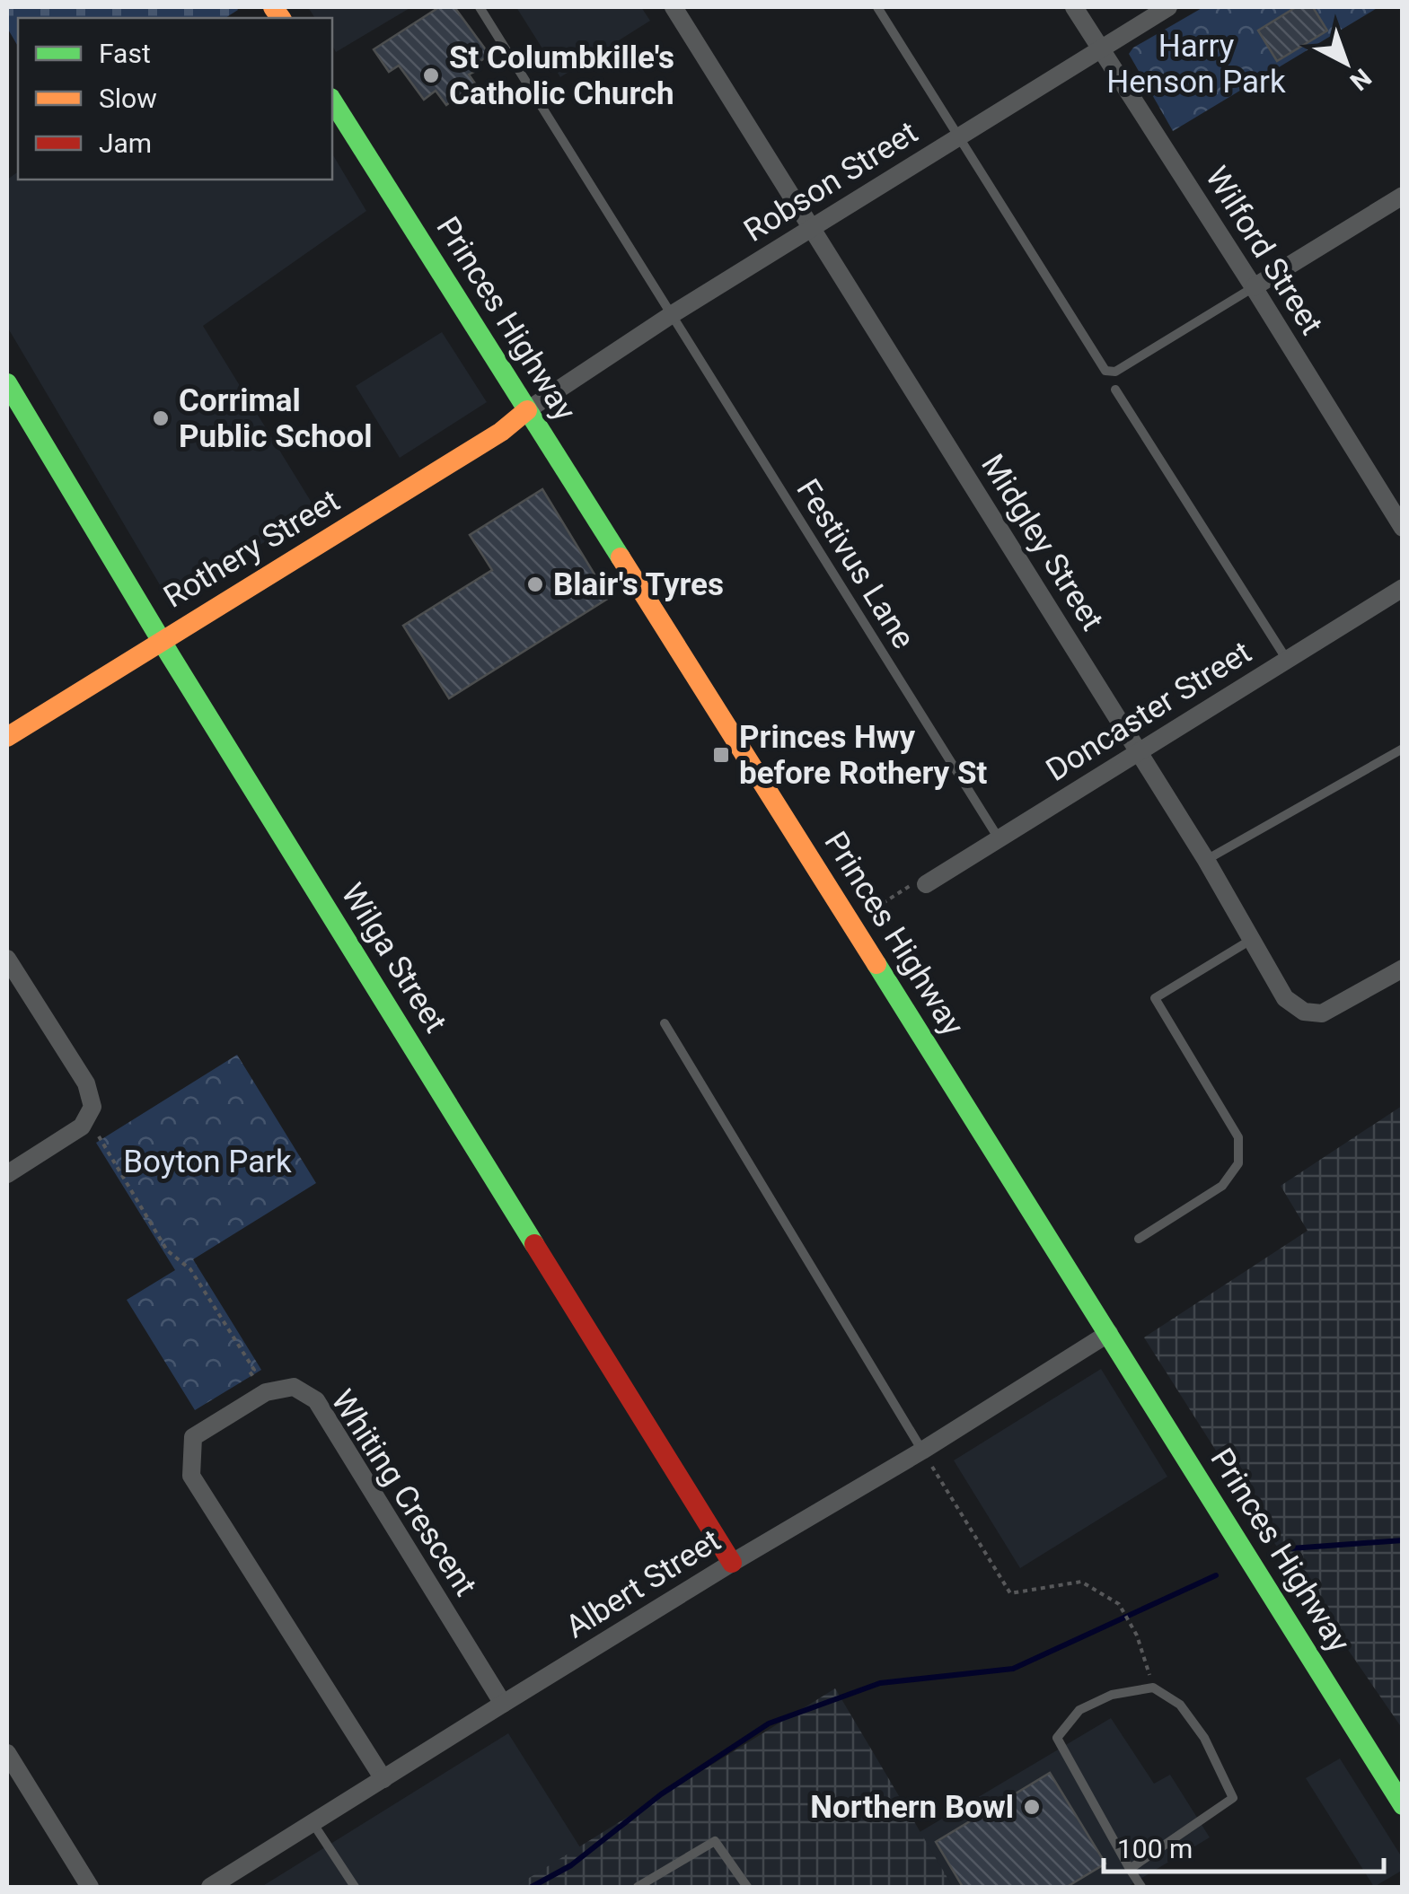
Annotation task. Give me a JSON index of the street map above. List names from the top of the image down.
{
  "streets": {
    "main road": ["Princes Highway", "Rothery Street", "Wilga Street"],
    "street": [
      "Robson Street",
      "Wilford Street",
      "Midgley Street",
      "Doncaster Street",
      "Whiting Crescent",
      "Albert Street"
    ],
    "lane": ["Festivus Lane"]
  },
  "crossings": [
    ["Robson Street", "Wilford Street"],
    ["Robson Street", "Princes Highway"],
    ["Robson Street", "Midgley Street"],
    ["Robson Street", "Rothery Street"],
    ["Robson Street", "Festivus Lane"],
    ["Princes Highway", "Rothery Street"],
    ["Princes Highway", "Albert Street"],
    ["Midgley Street", "Doncaster Street"],
    ["Rothery Street", "Wilga Street"],
    ["Festivus Lane", "Doncaster Street"],
    ["Wilga Street", "Albert Street"],
    ["Whiting Crescent", "Albert Street"]
  ],
  "parks": ["Harry Henson Park", "Boyton Park"],
  "places": {
    "other": [
      "St Columbkille's Catholic Church",
      "Corrimal Public School",
      "Blair's Tyres",
      "Northern Bowl"
    ],
    "transit": ["Princes Hwy before Rothery St"]
  },
  "legend": ["Fast", "Slow", "Jam"],
  "scale_bar": "100 m",
  "north": "bottom right"
}
